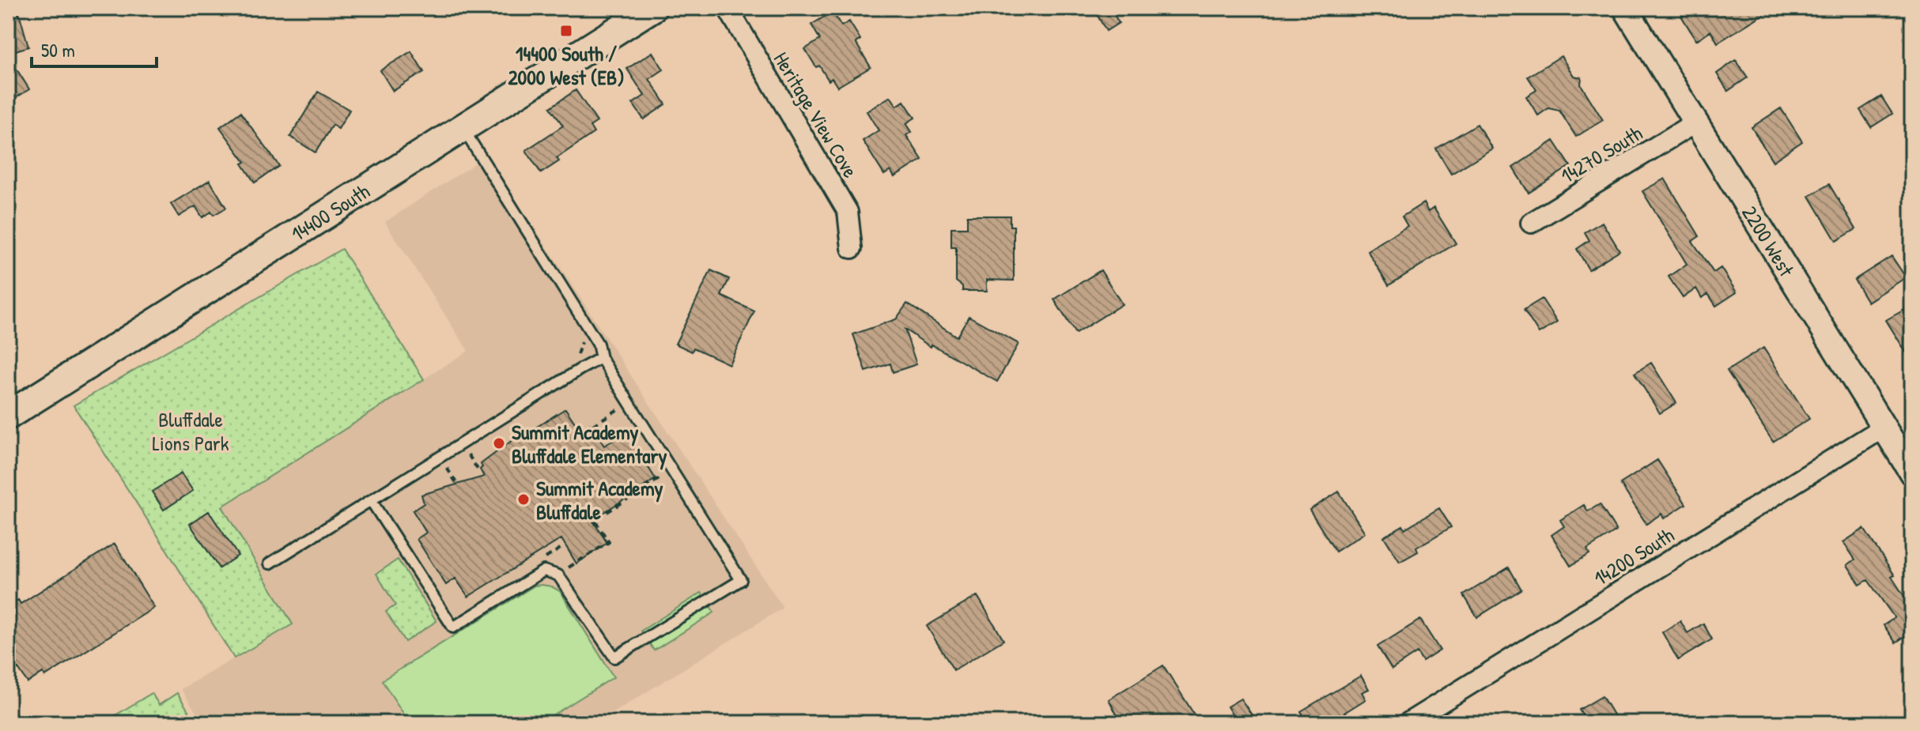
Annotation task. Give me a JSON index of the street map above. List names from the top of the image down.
{
  "streets": {
    "main road": ["14400 South"],
    "street": [
      "Heritage View Cove",
      "14270 South",
      "2200 West",
      "14200 South"
    ]
  },
  "crossings": [
    ["14270 South", "2200 West"],
    ["2200 West", "14200 South"]
  ],
  "parks": ["Bluffdale Lions Park"],
  "places": {
    "transit": ["14400 South / 2000 West (EB)"],
    "other": ["Summit Academy Bluffdale Elementary", "Summit Academy Bluffdale"]
  },
  "scale_bar": "50 m"
}
